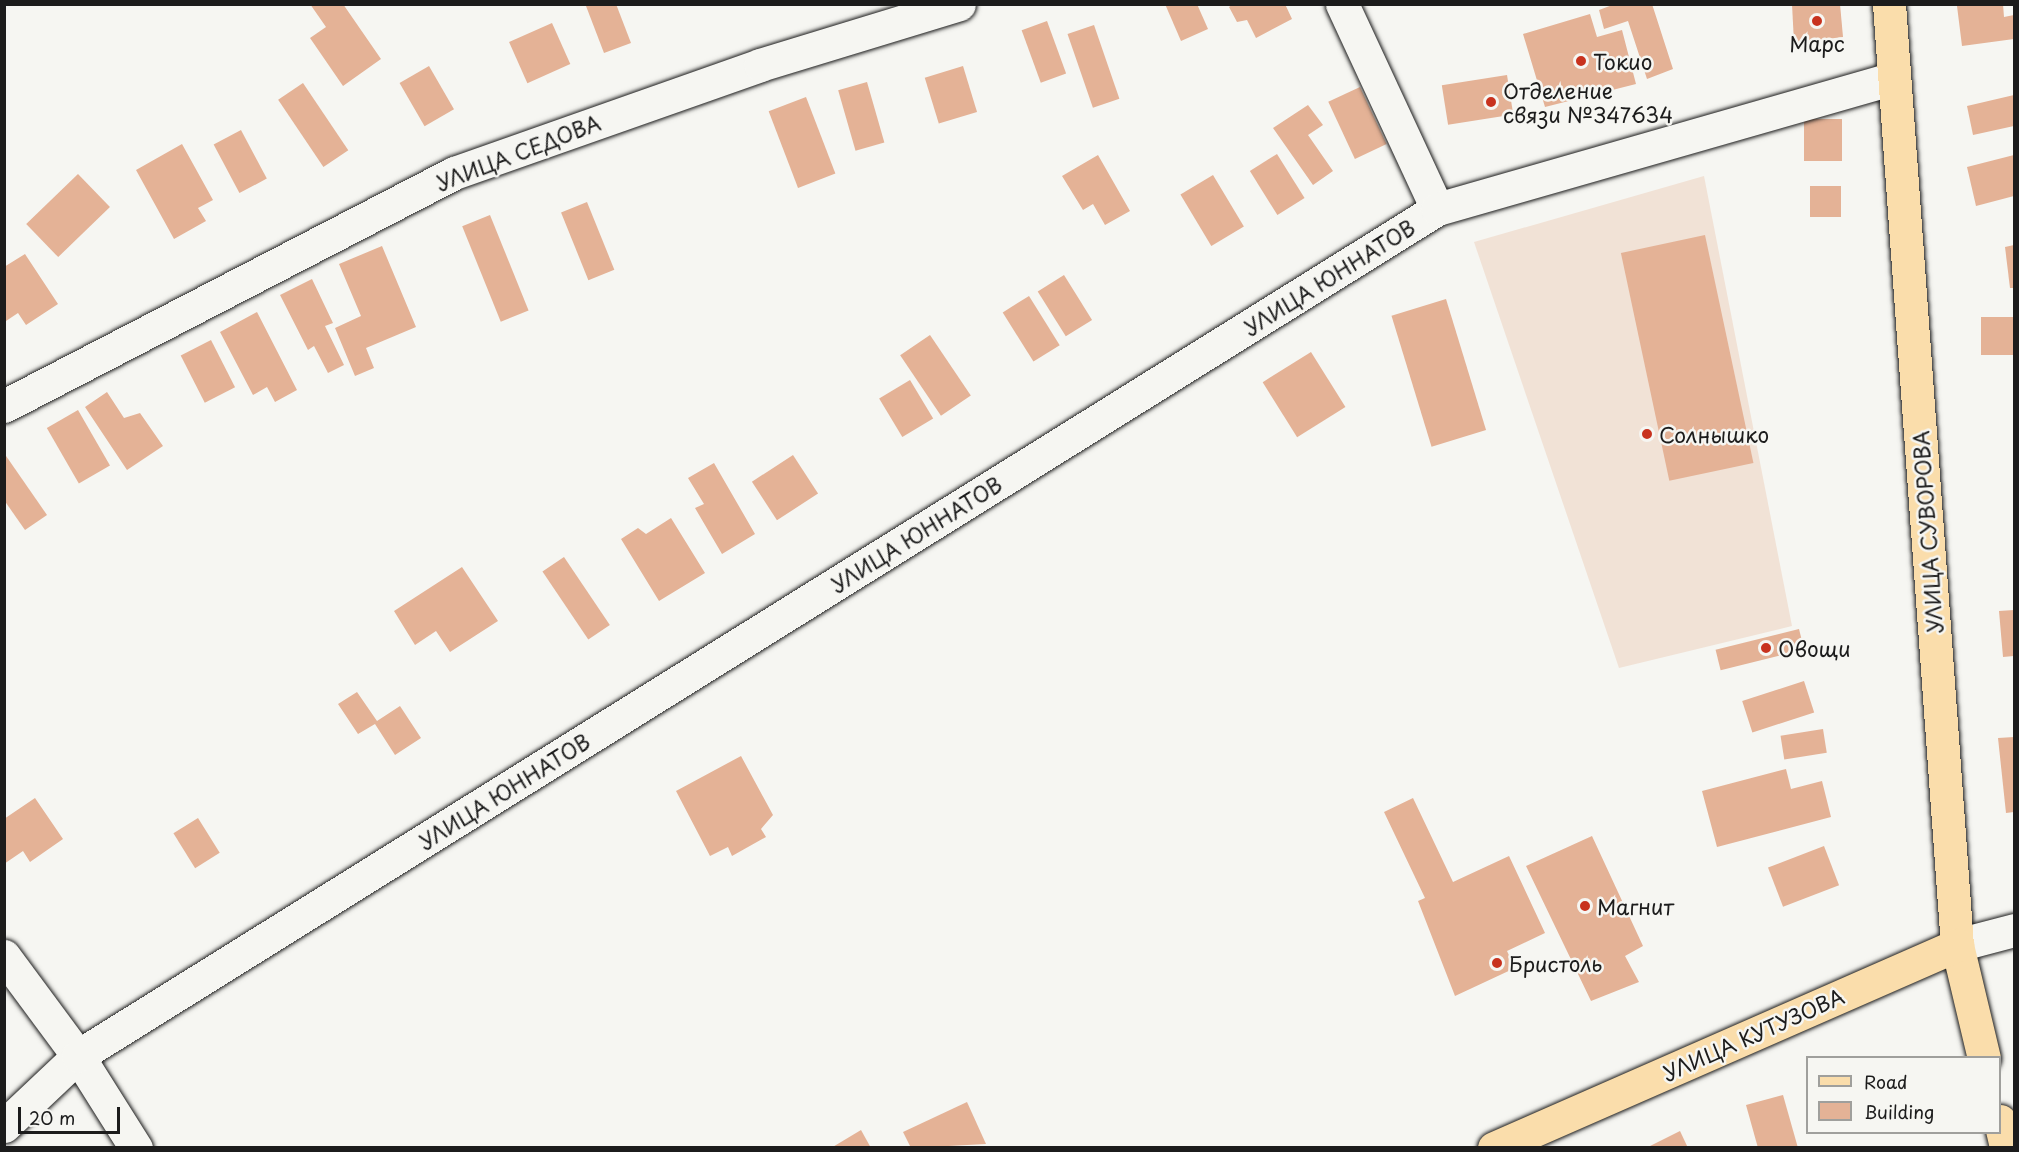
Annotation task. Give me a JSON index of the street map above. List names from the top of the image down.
{
  "streets": {
    "main road": ["УЛИЦА СУВОРОВА", "УЛИЦА КУТУЗОВА"],
    "street": ["УЛИЦА СЕДОВА", "УЛИЦА ЮННАТОВ"]
  },
  "crossings": [
    ["УЛИЦА ЮННАТОВ", "УЛИЦА СУВОРОВА"],
    ["УЛИЦА СУВОРОВА", "УЛИЦА КУТУЗОВА"]
  ],
  "places": [
    "Марс",
    "Токио",
    "Отделение связи №347634",
    "Солнышко",
    "Овощи",
    "Магнит",
    "Бристоль"
  ],
  "legend": ["Road", "Building"],
  "scale_bar": "20 m"
}
